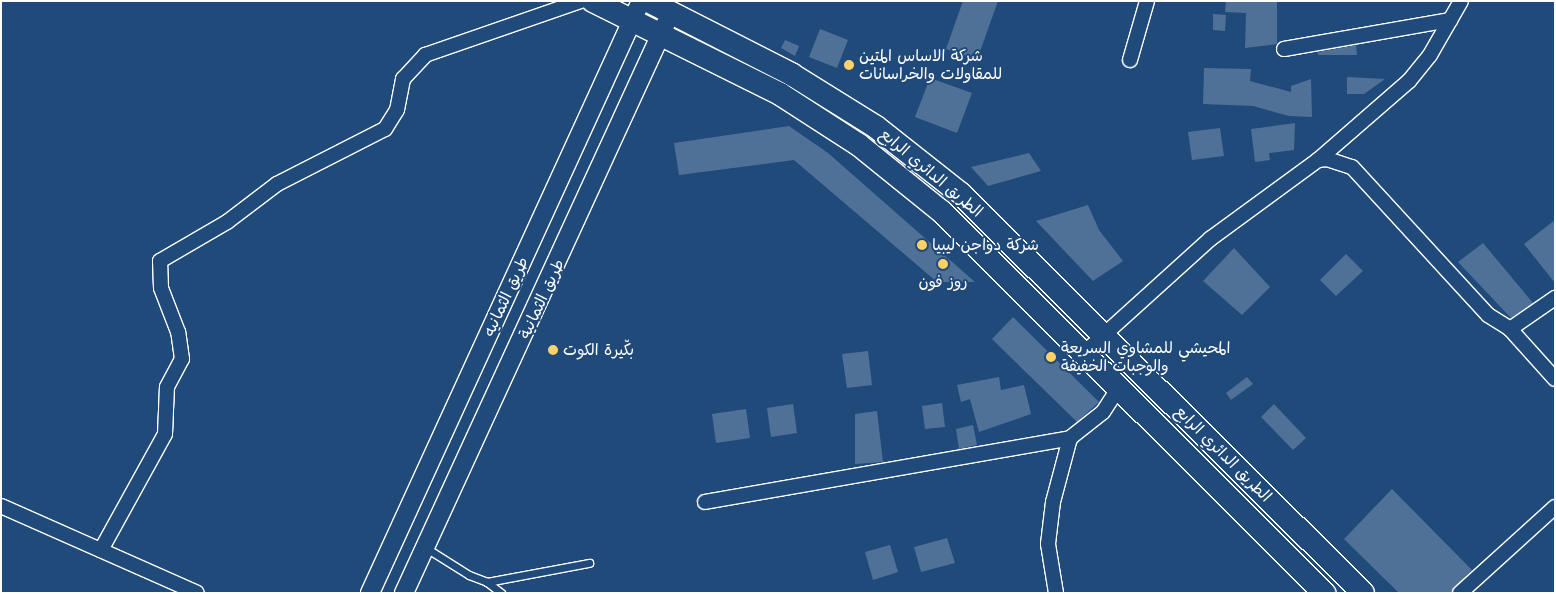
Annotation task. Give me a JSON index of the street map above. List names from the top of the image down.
{
  "streets": {
    "main road": ["الطريق الدائري الرابع"],
    "street": ["طريق الثمانيه", "طريق الثمانية"]
  },
  "crossings": [
    ["الطريق الدائري الرابع", "طريق الثمانيه"],
    ["الطريق الدائري الرابع", "طريق الثمانية"]
  ],
  "places": [
    "شركة الاساس المتين للمقاولات والخراسانات",
    "شركة دواجن ليبيا",
    "روز فون",
    "بكّيرة الكوت",
    "المحيشي للمشاوي السريعة والوجبات الخفيفة"
  ]
}
